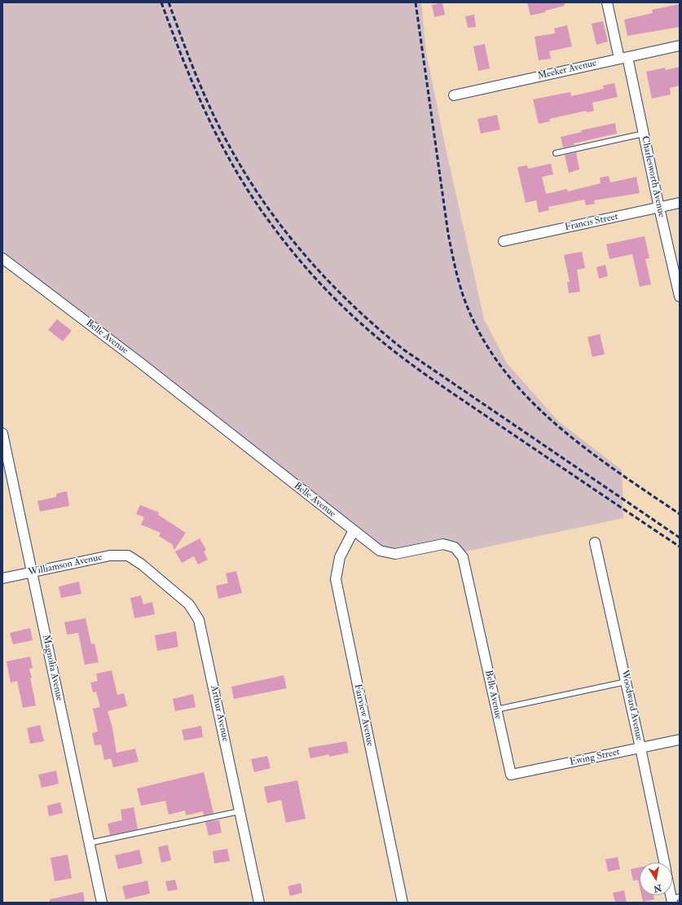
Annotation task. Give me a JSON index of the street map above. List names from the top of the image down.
{
  "streets": {
    "street": [
      "Meeker Avenue",
      "Charlesworth Avenue",
      "Francis Street",
      "Belle Avenue",
      "Williamson Avenue",
      "Magnolia Avenue",
      "Woodward Avenue",
      "Arthur Avenue",
      "Fairview Avenue",
      "Ewing Street"
    ]
  },
  "crossings": [
    ["Meeker Avenue", "Charlesworth Avenue"],
    ["Charlesworth Avenue", "Francis Street"],
    ["Belle Avenue", "Fairview Avenue"],
    ["Belle Avenue", "Ewing Street"],
    ["Williamson Avenue", "Magnolia Avenue"],
    ["Williamson Avenue", "Arthur Avenue"],
    ["Woodward Avenue", "Ewing Street"]
  ],
  "north": "bottom"
}
